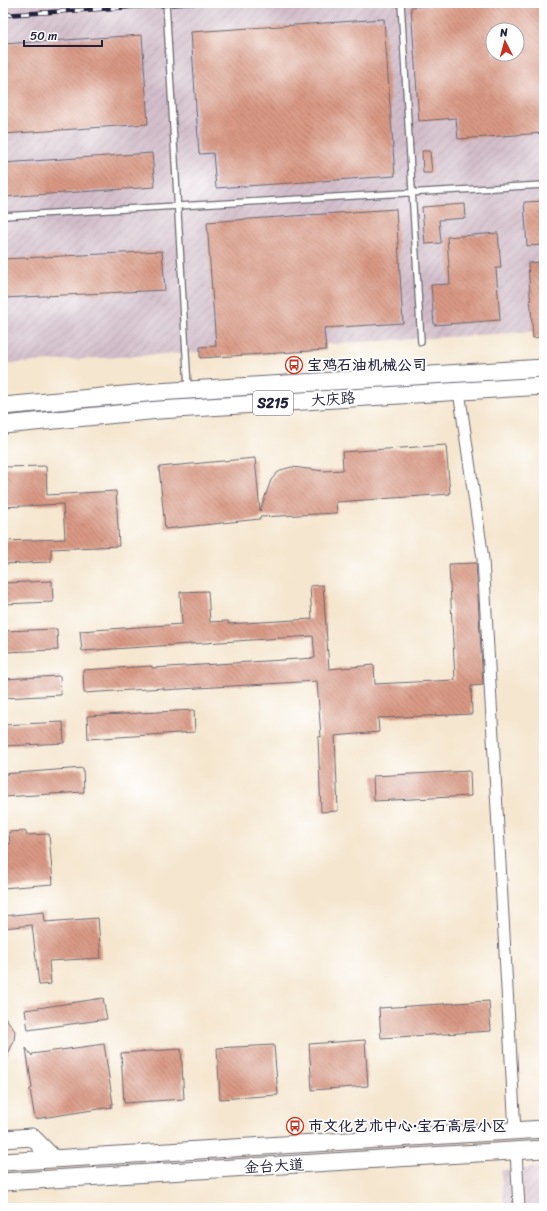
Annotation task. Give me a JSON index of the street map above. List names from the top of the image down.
{
  "streets": {
    "main road": ["大庆路", "S215", "金台大道"]
  },
  "places": {
    "bus stop": ["宝鸡石油机械公司", "市文化艺术中心·宝石高层小区"]
  },
  "scale_bar": "50 m",
  "north": "top"
}
